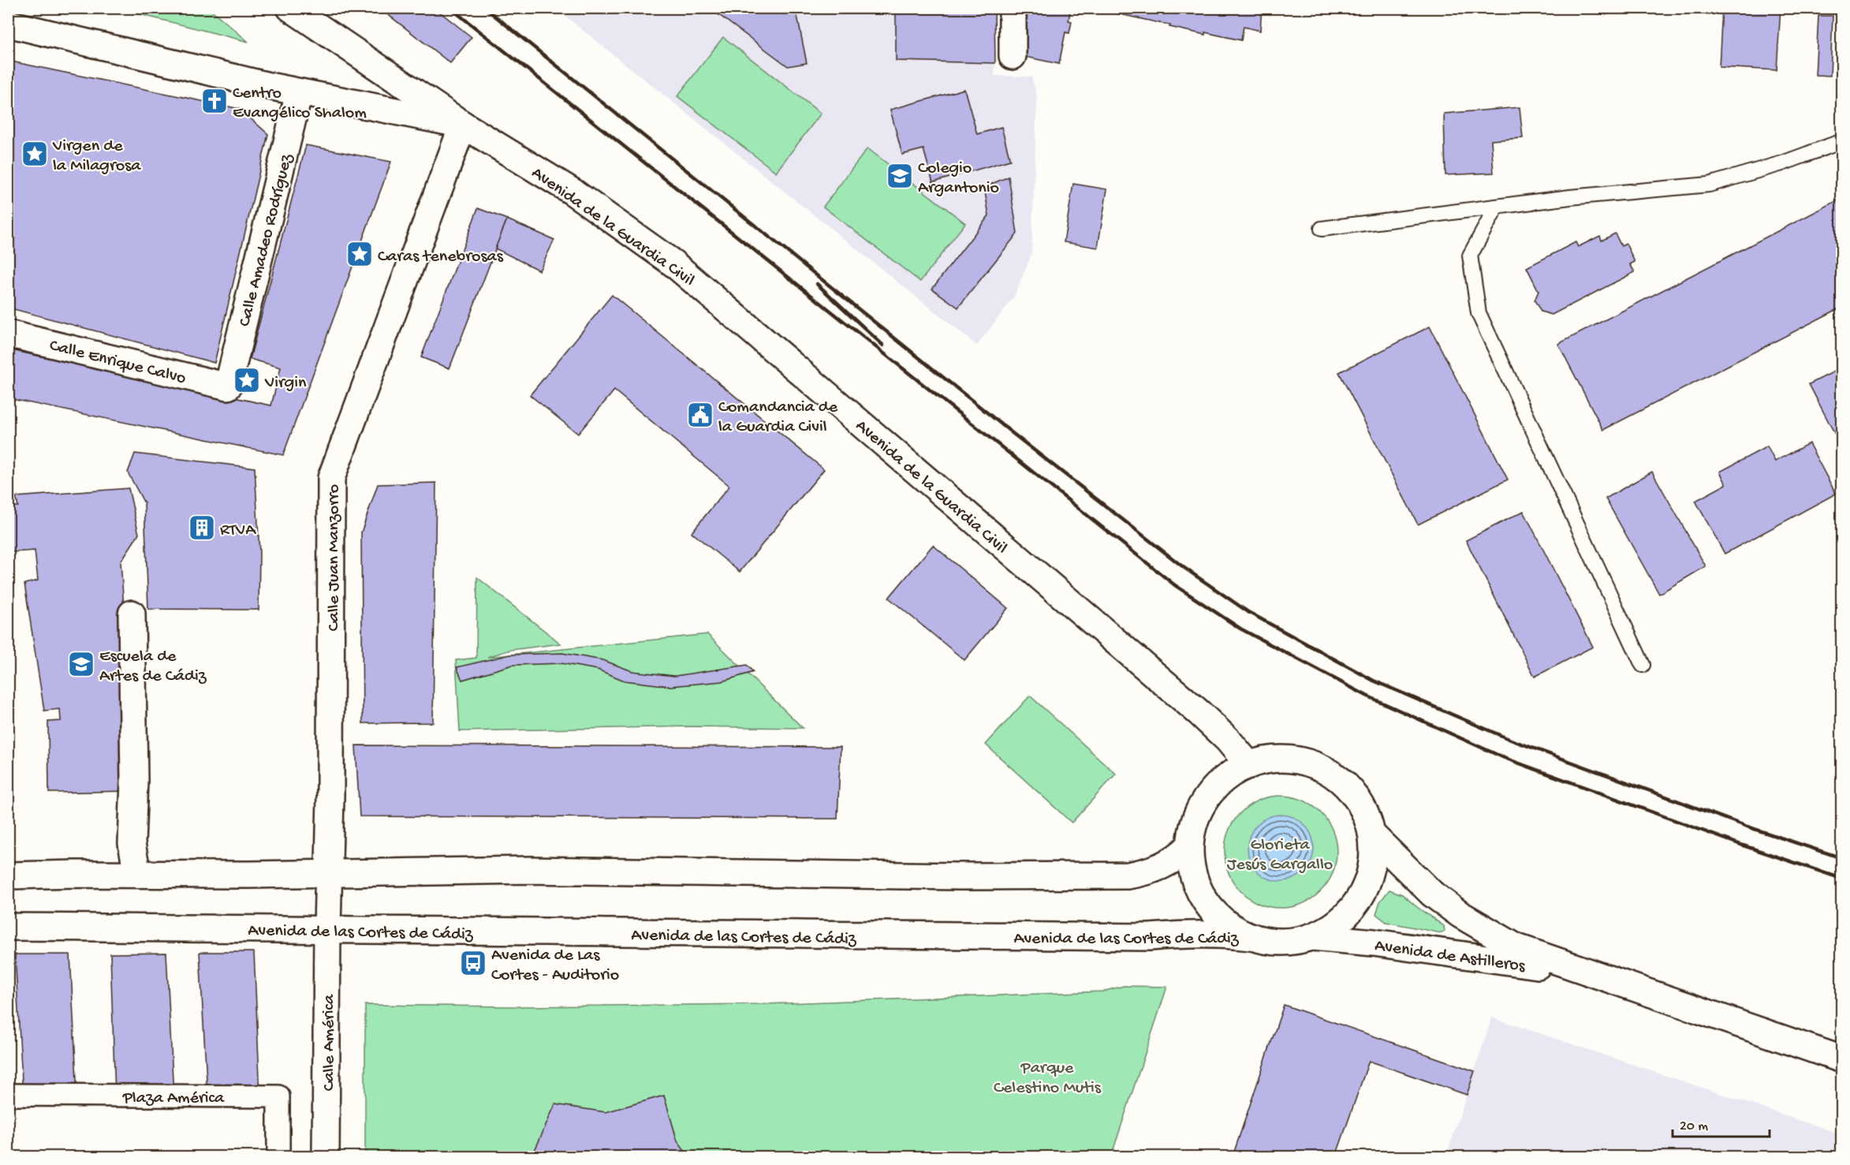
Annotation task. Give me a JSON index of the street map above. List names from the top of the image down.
{
  "streets": {
    "main road": [
      "Avenida de la Guardia Civil",
      "Calle Amadeo Rodríguez",
      "Calle Enrique Calvo",
      "Calle Juan Manzorro",
      "Avenida de las Cortes de Cádiz",
      "Avenida de Astilleros",
      "Calle América"
    ],
    "street": ["Plaza América"]
  },
  "crossings": [
    ["Avenida de la Guardia Civil", "Calle Juan Manzorro"],
    ["Calle Amadeo Rodríguez", "Calle Enrique Calvo"],
    ["Calle Juan Manzorro", "Avenida de las Cortes de Cádiz"],
    ["Calle Juan Manzorro", "Calle América"],
    ["Avenida de las Cortes de Cádiz", "Calle América"]
  ],
  "parks": ["Glorieta Jesús Gargallo", "Parque Celestino Mutis"],
  "places": {
    "church": ["Centro Evangélico Shalom"],
    "place": ["Virgen de la Milagrosa", "Caras tenebrosas", "Virgin"],
    "school or university": ["Colegio Argantonio", "Escuela de Artes de Cádiz"],
    "public building": ["Comandancia de la Guardia Civil"],
    "building": ["RTVA"],
    "bus stop": ["Avenida de Las Cortes - Auditorio"]
  },
  "scale_bar": "20 m"
}
